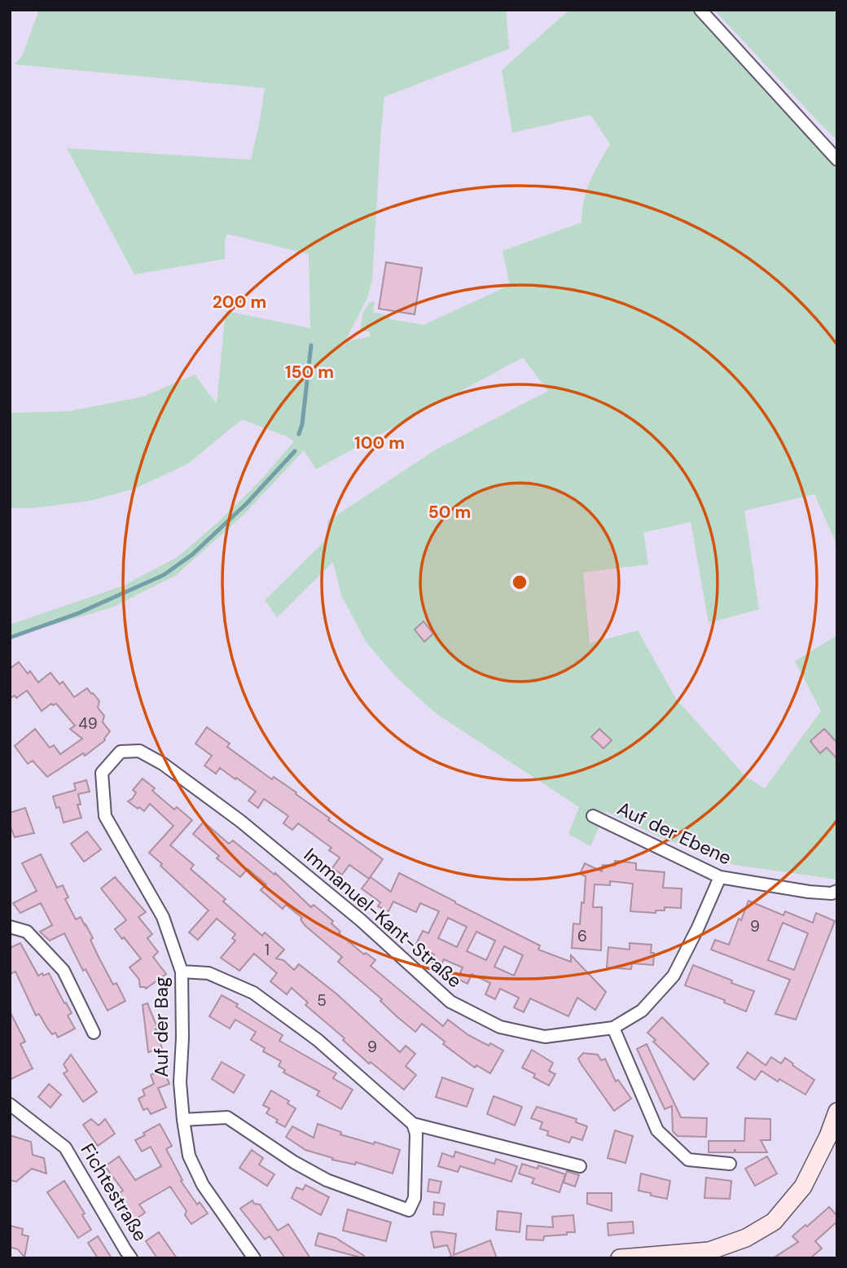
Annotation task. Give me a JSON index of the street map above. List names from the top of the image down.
{
  "streets": {
    "street": [
      "Auf der Ebene",
      "Immanuel-Kant-Straße",
      "Auf der Bag",
      "Fichtestraße"
    ]
  },
  "crossings": [
    ["Auf der Ebene", "Immanuel-Kant-Straße"],
    ["Immanuel-Kant-Straße", "Auf der Bag"]
  ],
  "house_numbers": [
    "49",
    "9",
    "6",
    "1",
    "5",
    "9"
  ],
  "rings": [
    "200 m",
    "150 m",
    "100 m",
    "50 m"
  ]
}
